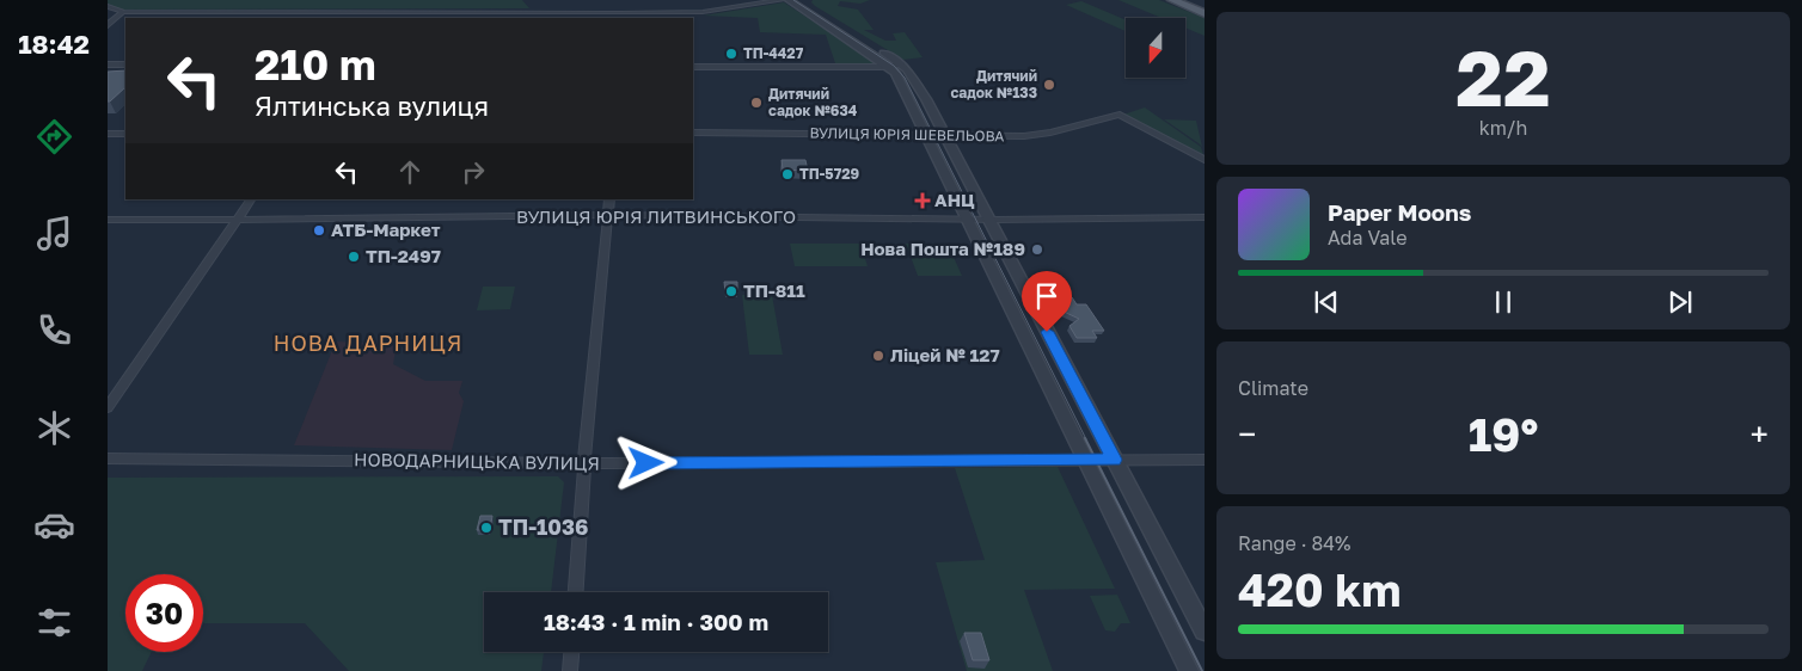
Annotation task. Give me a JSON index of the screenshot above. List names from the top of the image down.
{
  "streets": {
    "street": ["ВУЛИЦЯ ЮРІЯ ШЕВЕЛЬОВА", "ВУЛИЦЯ ЮРІЯ ЛИТВИНСЬКОГО", "НОВОДАРНИЦЬКА ВУЛИЦЯ"]
  },
  "districts": ["НОВА ДАРНИЦЯ"],
  "places": {
    "other": [
      "ТП-4427",
      "Дитячий садок №133",
      "Дитячий садок №634",
      "ТП-5729",
      "АТБ-Маркет",
      "Нова Пошта №189",
      "ТП-2497",
      "ТП-811",
      "Ліцей № 127",
      "ТП-1036"
    ],
    "health": ["АНЦ"]
  },
  "north": "bottom",
  "page": {
    "tabs": "18:42",
    "tile": [
      ["22", "km/h"],
      "Climate",
      ["Range · 84%", "420 km"]
    ],
    "turn": ["210 m", "Ялтинська вулиця"],
    "song": ["Paper Moons", "Ada Vale"],
    "heat": ["−", "19°", "+"],
    "limit": "30",
    "trip": "18:43 · 1 min · 300 m"
  }
}
